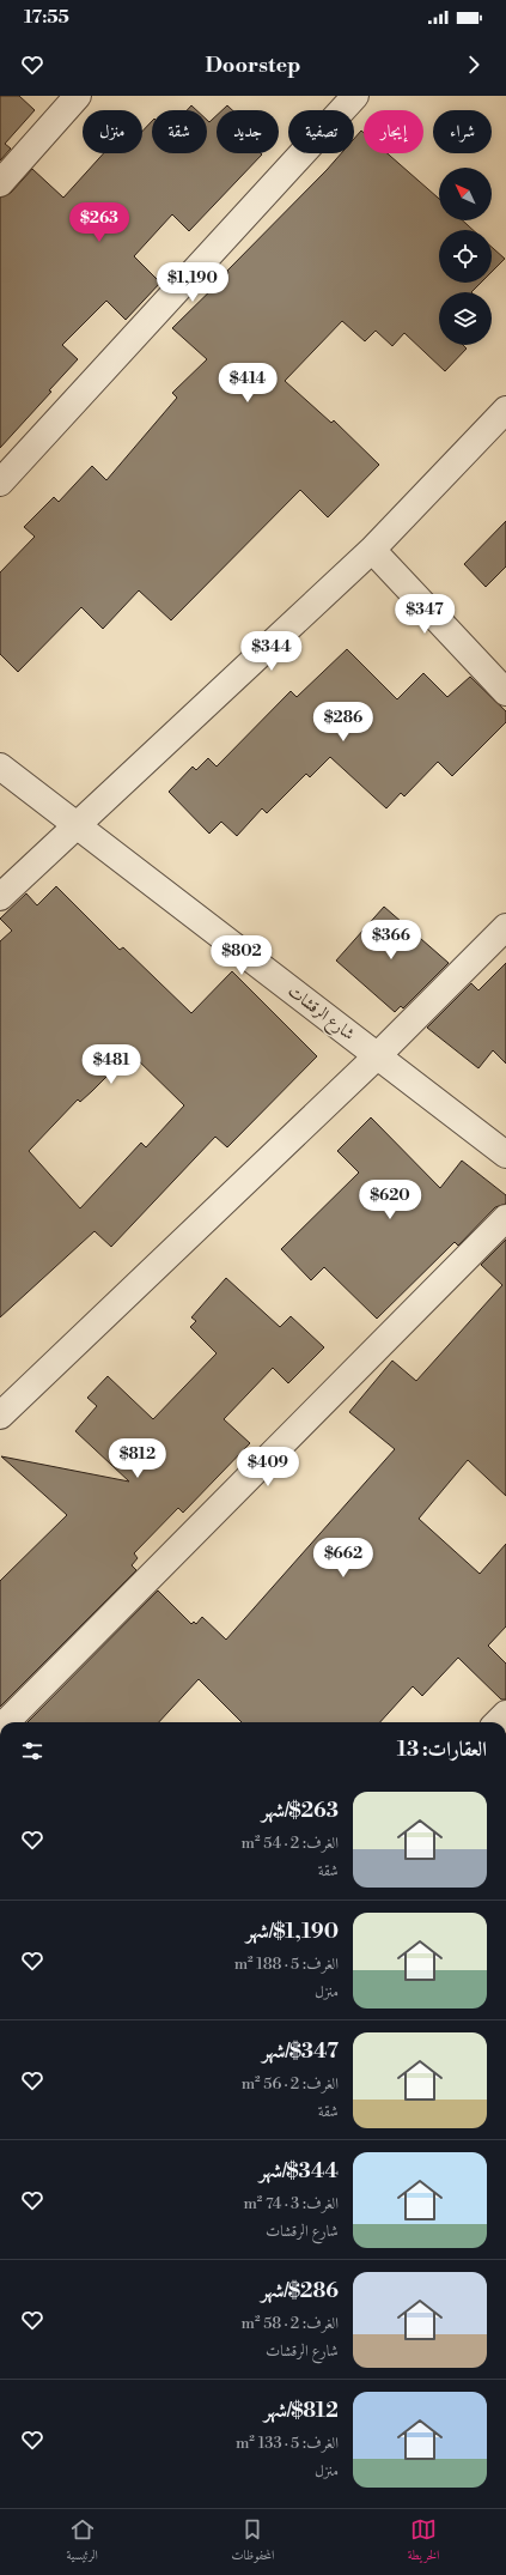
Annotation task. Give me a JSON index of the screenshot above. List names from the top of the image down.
{
  "streets": {
    "street": ["شارع الرقشات"]
  },
  "north": "top left",
  "page": {
    "status": "17:55",
    "header": "Doorstep",
    "chip": [
      "شراء",
      "إيجار",
      "تصفية",
      "جديد",
      "شقة",
      "منزل"
    ],
    "price": [
      "$263",
      "$1,190",
      "$414",
      "$347",
      "$344",
      "$286",
      "$366",
      "$802",
      "$481",
      "$620",
      "$812",
      "$409",
      "$662"
    ],
    "heading": "العقارات: 13",
    "list": [
      {
        "name": "$263/شهر",
        "note": "الغرف: 2 · 54 m² · شقة"
      },
      {
        "name": "$1,190/شهر",
        "note": "الغرف: 5 · 188 m² · منزل"
      },
      {
        "name": "$347/شهر",
        "note": "الغرف: 2 · 56 m² · شقة"
      },
      {
        "name": "$344/شهر",
        "note": "الغرف: 3 · 74 m² · شارع الرقشات"
      },
      {
        "name": "$286/شهر",
        "note": "الغرف: 2 · 58 m² · شارع الرقشات"
      },
      {
        "name": "$812/شهر",
        "note": "الغرف: 5 · 133 m² · منزل"
      }
    ],
    "tabs": ["الخريطة", "المحفوظات", "الرئيسية"]
  }
}
